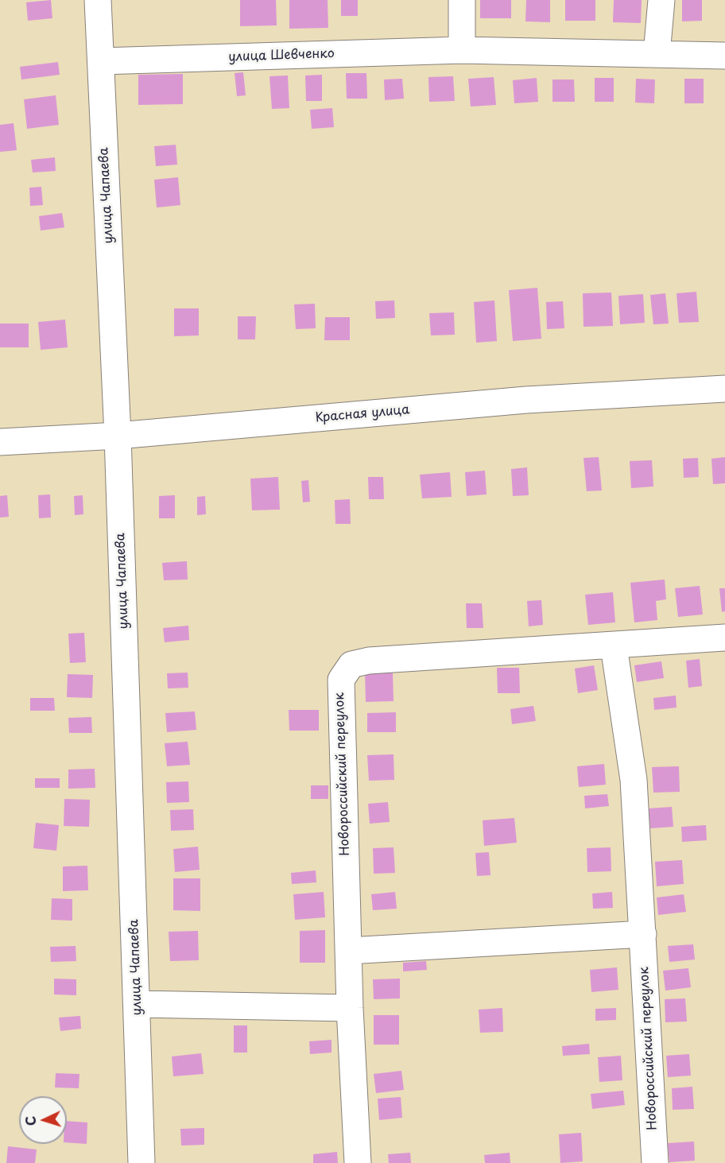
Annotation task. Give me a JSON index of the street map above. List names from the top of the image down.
{
  "streets": {
    "street": [
      "улица Шевченко",
      "улица Чапаева",
      "Красная улица",
      "Новороссийский переулок"
    ]
  },
  "crossings": [
    ["улица Шевченко", "улица Чапаева"],
    ["улица Чапаева", "Красная улица"]
  ],
  "north": "left"
}
